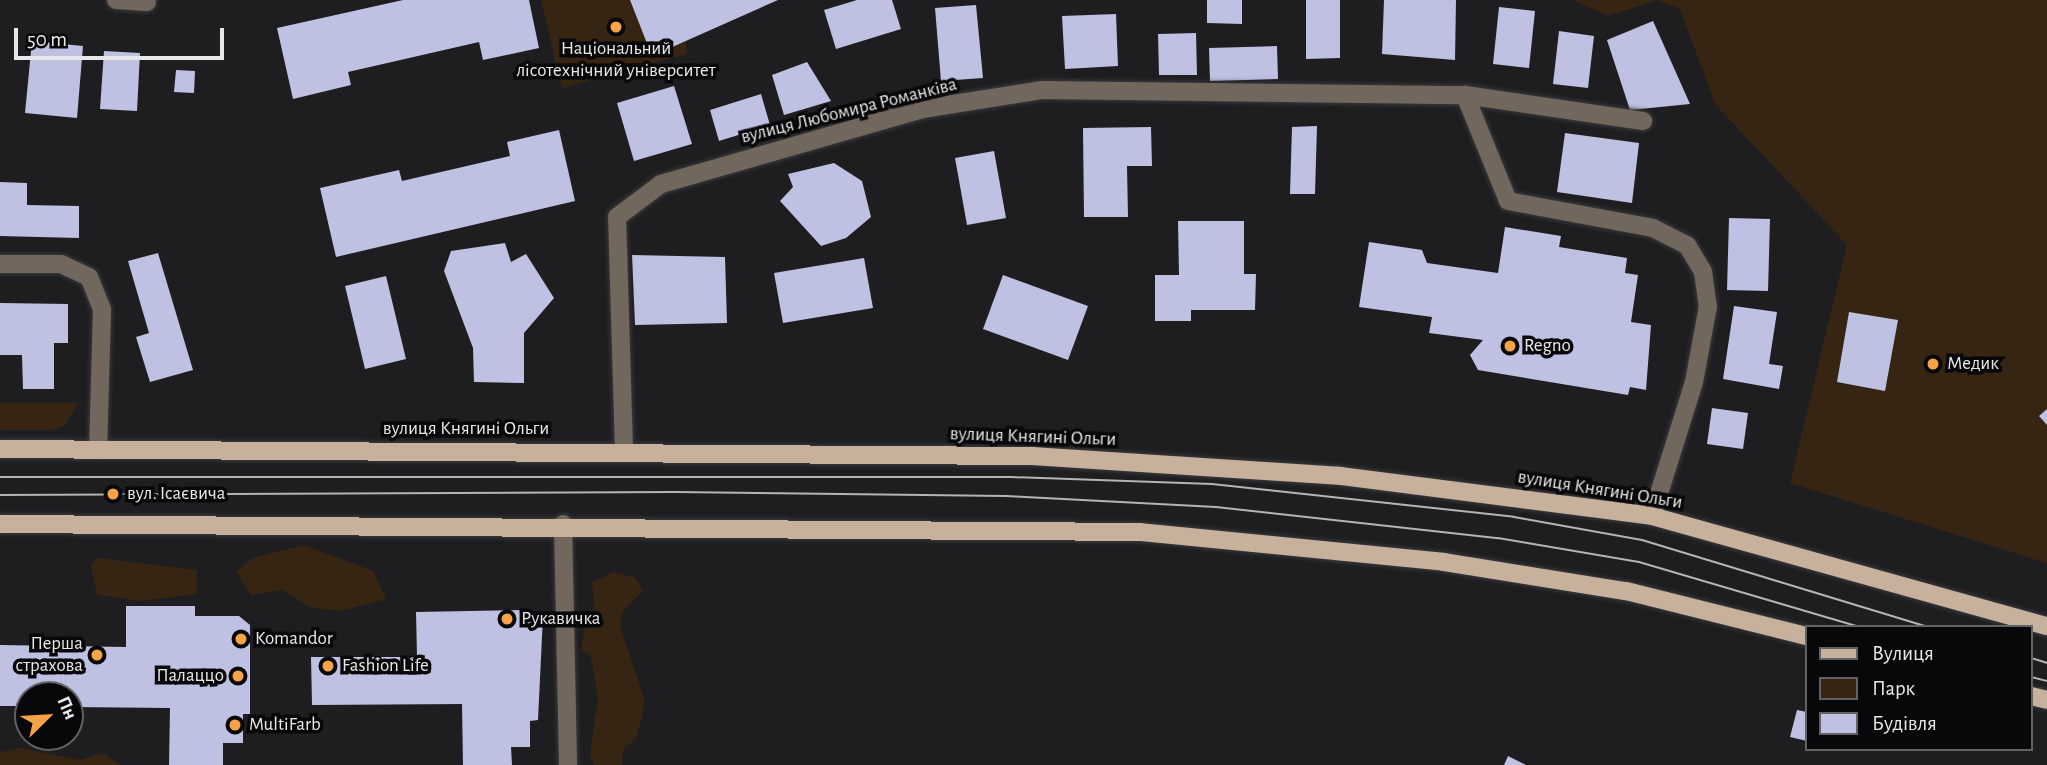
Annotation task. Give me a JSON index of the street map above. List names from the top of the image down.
{
  "streets": {
    "main road": ["вулиця Княгині Ольги"],
    "street": ["вулиця Любомира Романківа"]
  },
  "crossings": [
    ["вулиця Любомира Романківа", "вулиця Княгині Ольги"]
  ],
  "places": [
    "Національний лісотехнічний університет",
    "Regno",
    "Медик",
    "вул. Ісаєвича",
    "Рукавичка",
    "Komandor",
    "Перша страхова",
    "Fashion Life",
    "Палаццо",
    "MultiFarb"
  ],
  "legend": ["Вулиця", "Парк", "Будівля"],
  "scale_bar": "50 m",
  "north": "top right"
}
